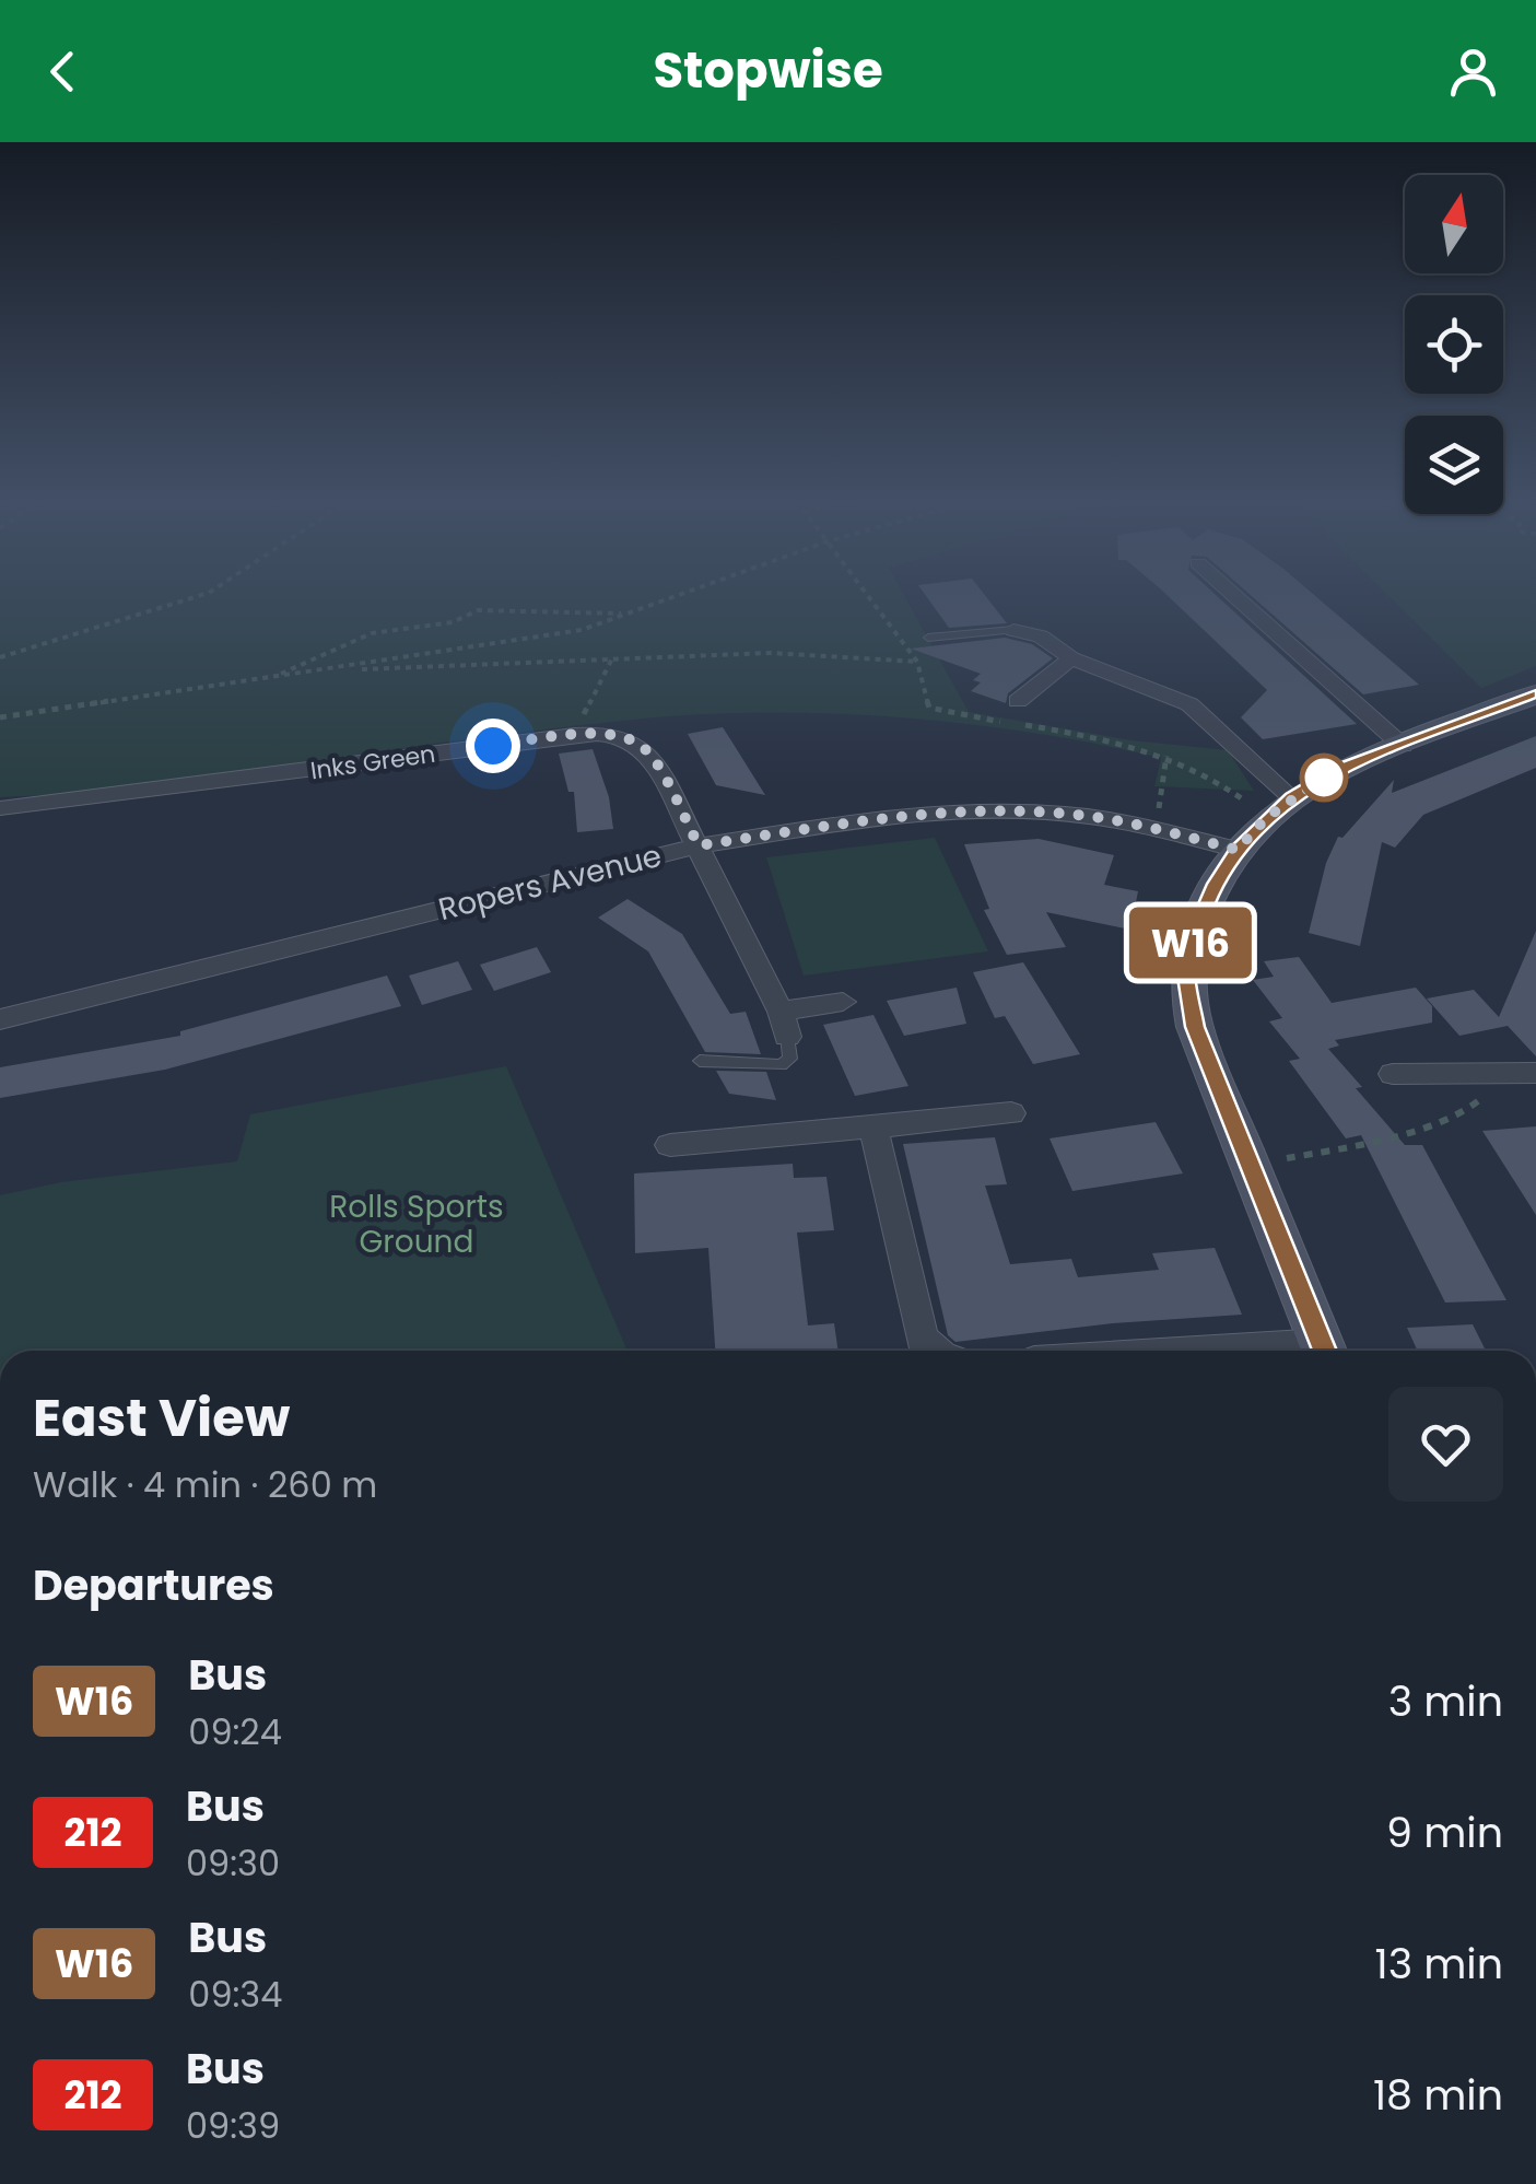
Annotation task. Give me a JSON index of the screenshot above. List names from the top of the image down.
{
  "streets": {
    "street": ["Inks Green", "Ropers Avenue"]
  },
  "crossings": [
    ["Inks Green", "Ropers Avenue"]
  ],
  "parks": ["Rolls Sports Ground"],
  "lines": ["bus line W16"],
  "north": "top",
  "page": {
    "header": "Stopwise",
    "on_map": "W16",
    "heading": [
      ["East View", "Walk · 4 min · 260 m"],
      "Departures"
    ],
    "list": [
      {
        "mark": "W16",
        "name": "Bus",
        "note": "09:24",
        "value": "3 min"
      },
      {
        "mark": "212",
        "name": "Bus",
        "note": "09:30",
        "value": "9 min"
      },
      {
        "mark": "W16",
        "name": "Bus",
        "note": "09:34",
        "value": "13 min"
      },
      {
        "mark": "212",
        "name": "Bus",
        "note": "09:39",
        "value": "18 min"
      }
    ]
  }
}
